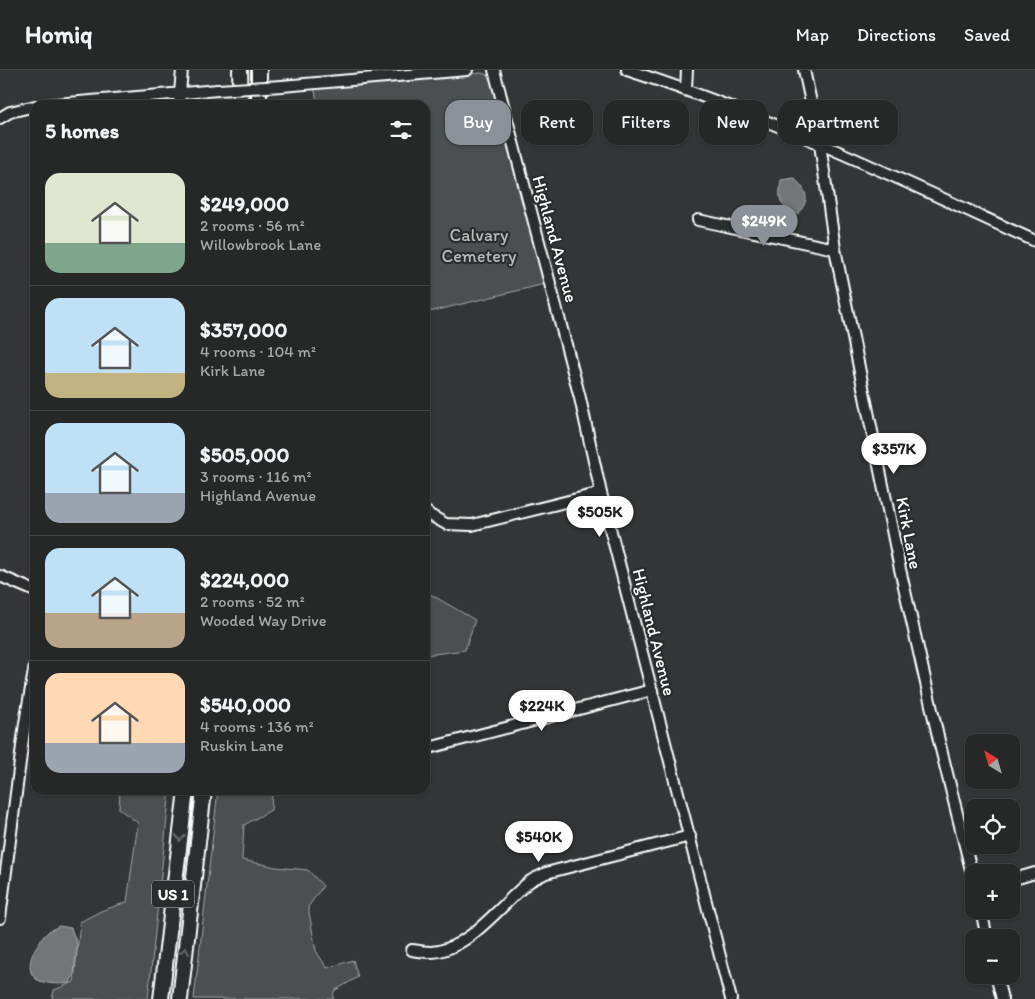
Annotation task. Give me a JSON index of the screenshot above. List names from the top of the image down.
{
  "streets": {
    "highway": ["US 1"],
    "street": ["Highland Avenue", "Kirk Lane"]
  },
  "parks": ["Calvary Cemetery"],
  "north": "top left",
  "page": {
    "header": "Homiq",
    "nav": ["Map", "Directions", "Saved"],
    "chip": [
      "Buy",
      "Rent",
      "Filters",
      "New",
      "Apartment"
    ],
    "heading": "5 homes",
    "list": [
      {
        "name": "$249,000",
        "note": "2 rooms · 56 m² · Willowbrook Lane"
      },
      {
        "name": "$357,000",
        "note": "4 rooms · 104 m² · Kirk Lane"
      },
      {
        "name": "$505,000",
        "note": "3 rooms · 116 m² · Highland Avenue"
      },
      {
        "name": "$224,000",
        "note": "2 rooms · 52 m² · Wooded Way Drive"
      },
      {
        "name": "$540,000",
        "note": "4 rooms · 136 m² · Ruskin Lane"
      }
    ],
    "price": [
      "$249K",
      "$357K",
      "$505K",
      "$224K",
      "$540K"
    ],
    "map_buttons": ["+", "−"]
  }
}
